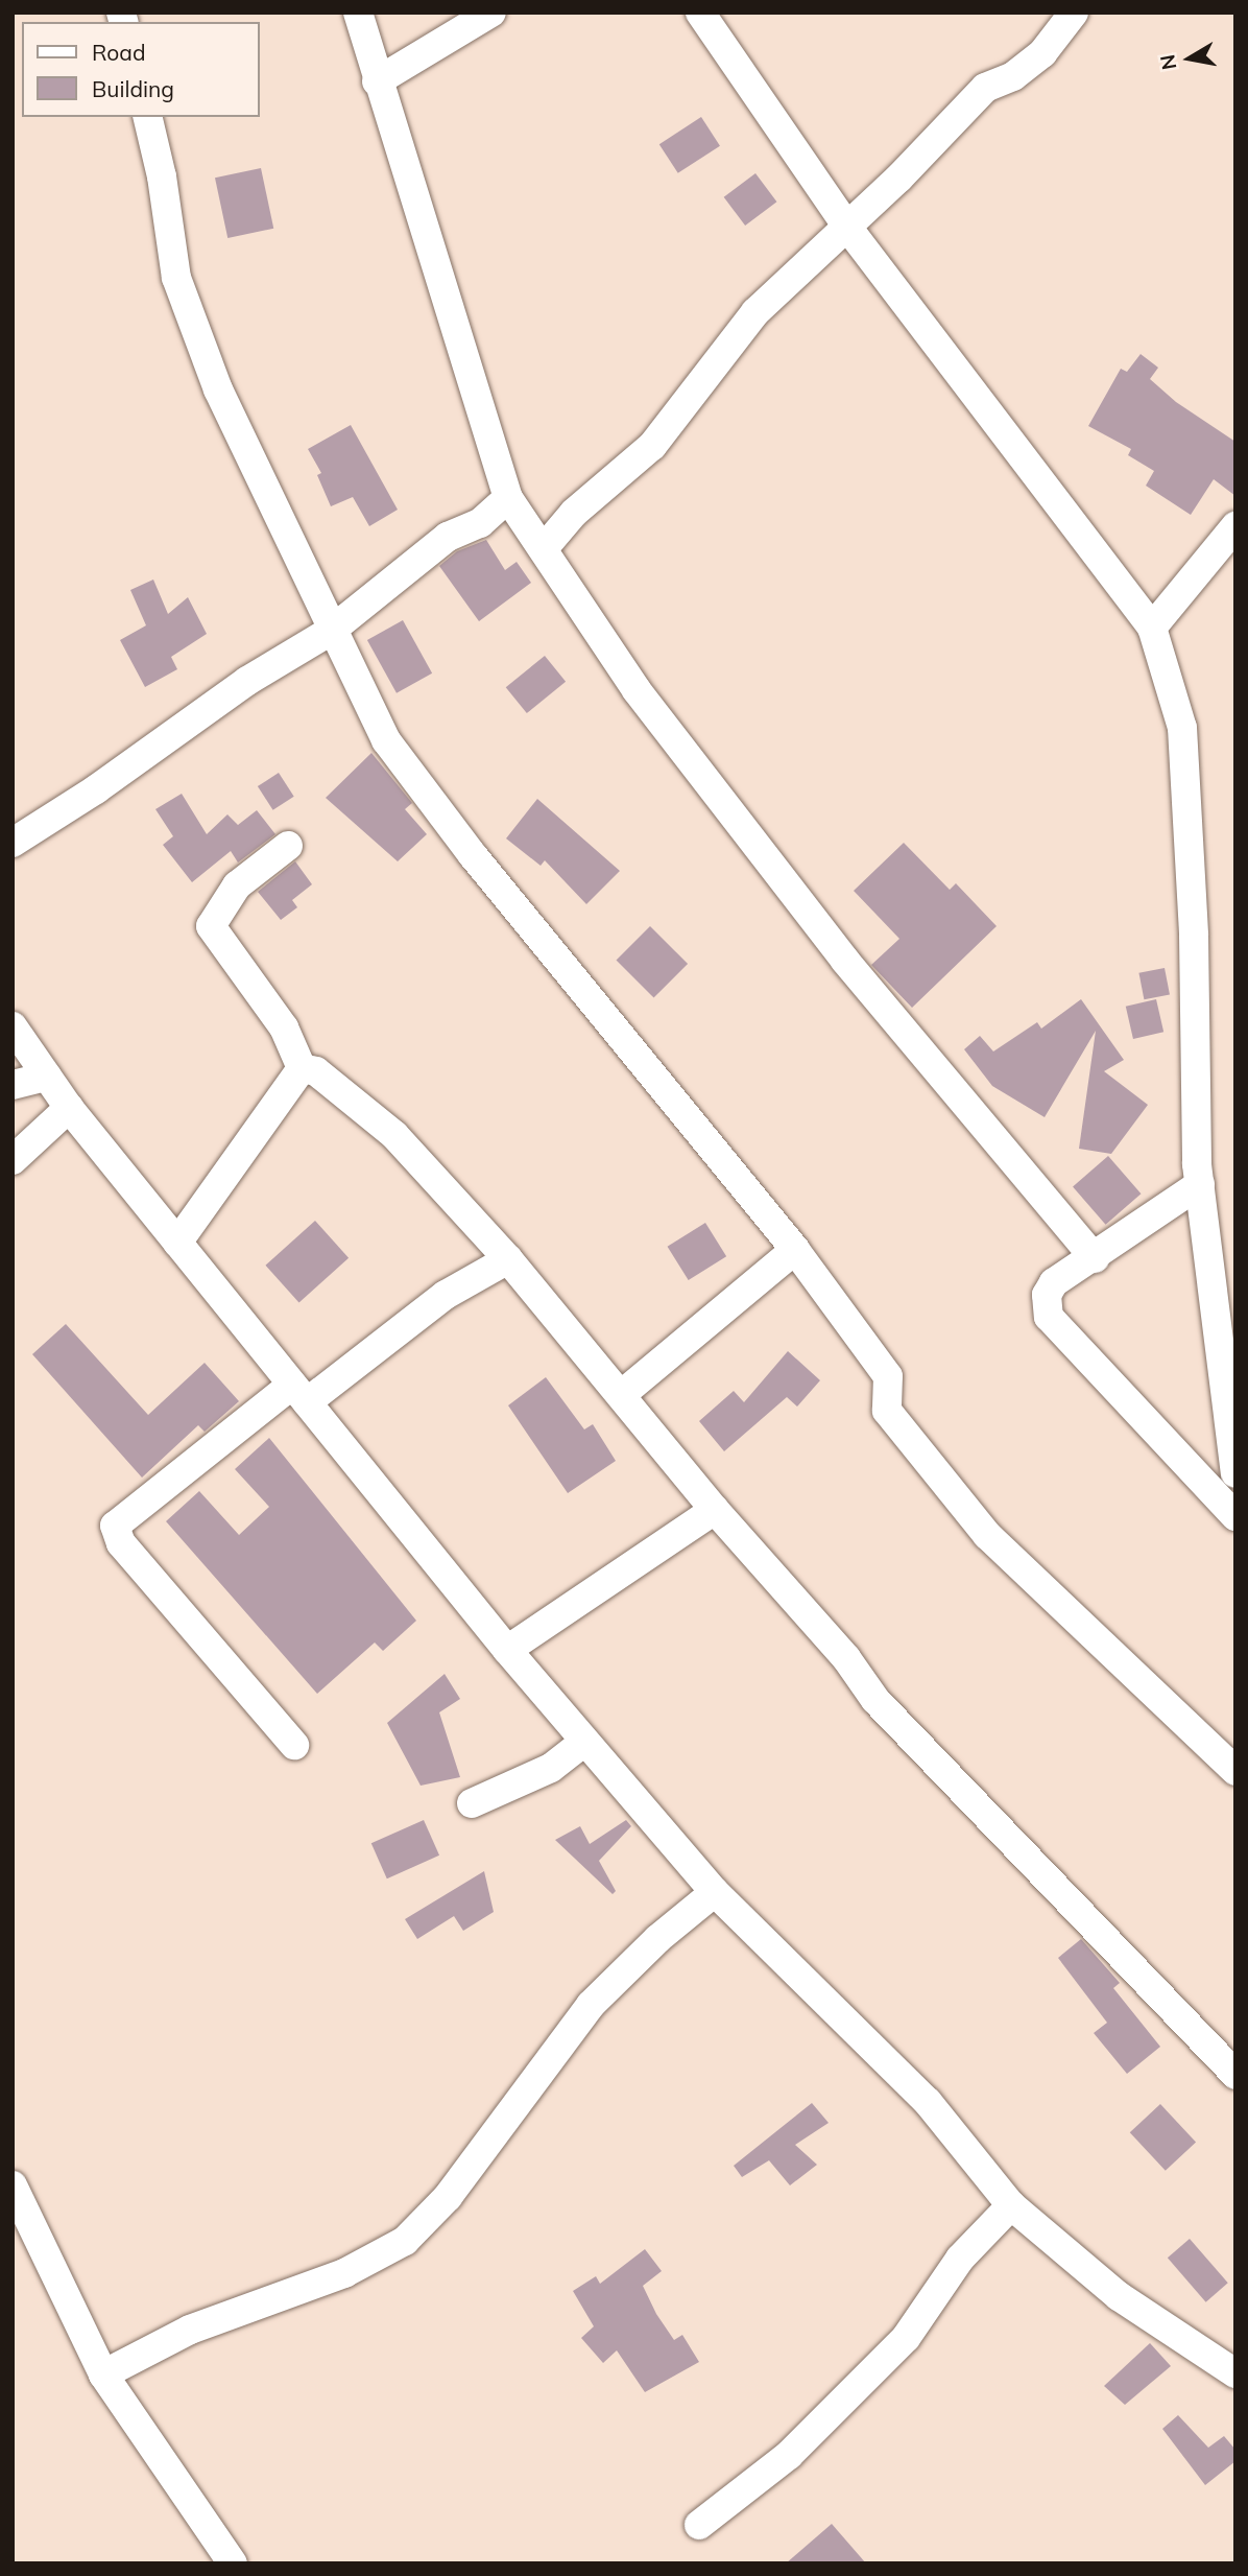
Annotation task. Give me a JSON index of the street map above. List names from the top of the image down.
{
  "legend": ["Road", "Building"],
  "north": "left"
}
